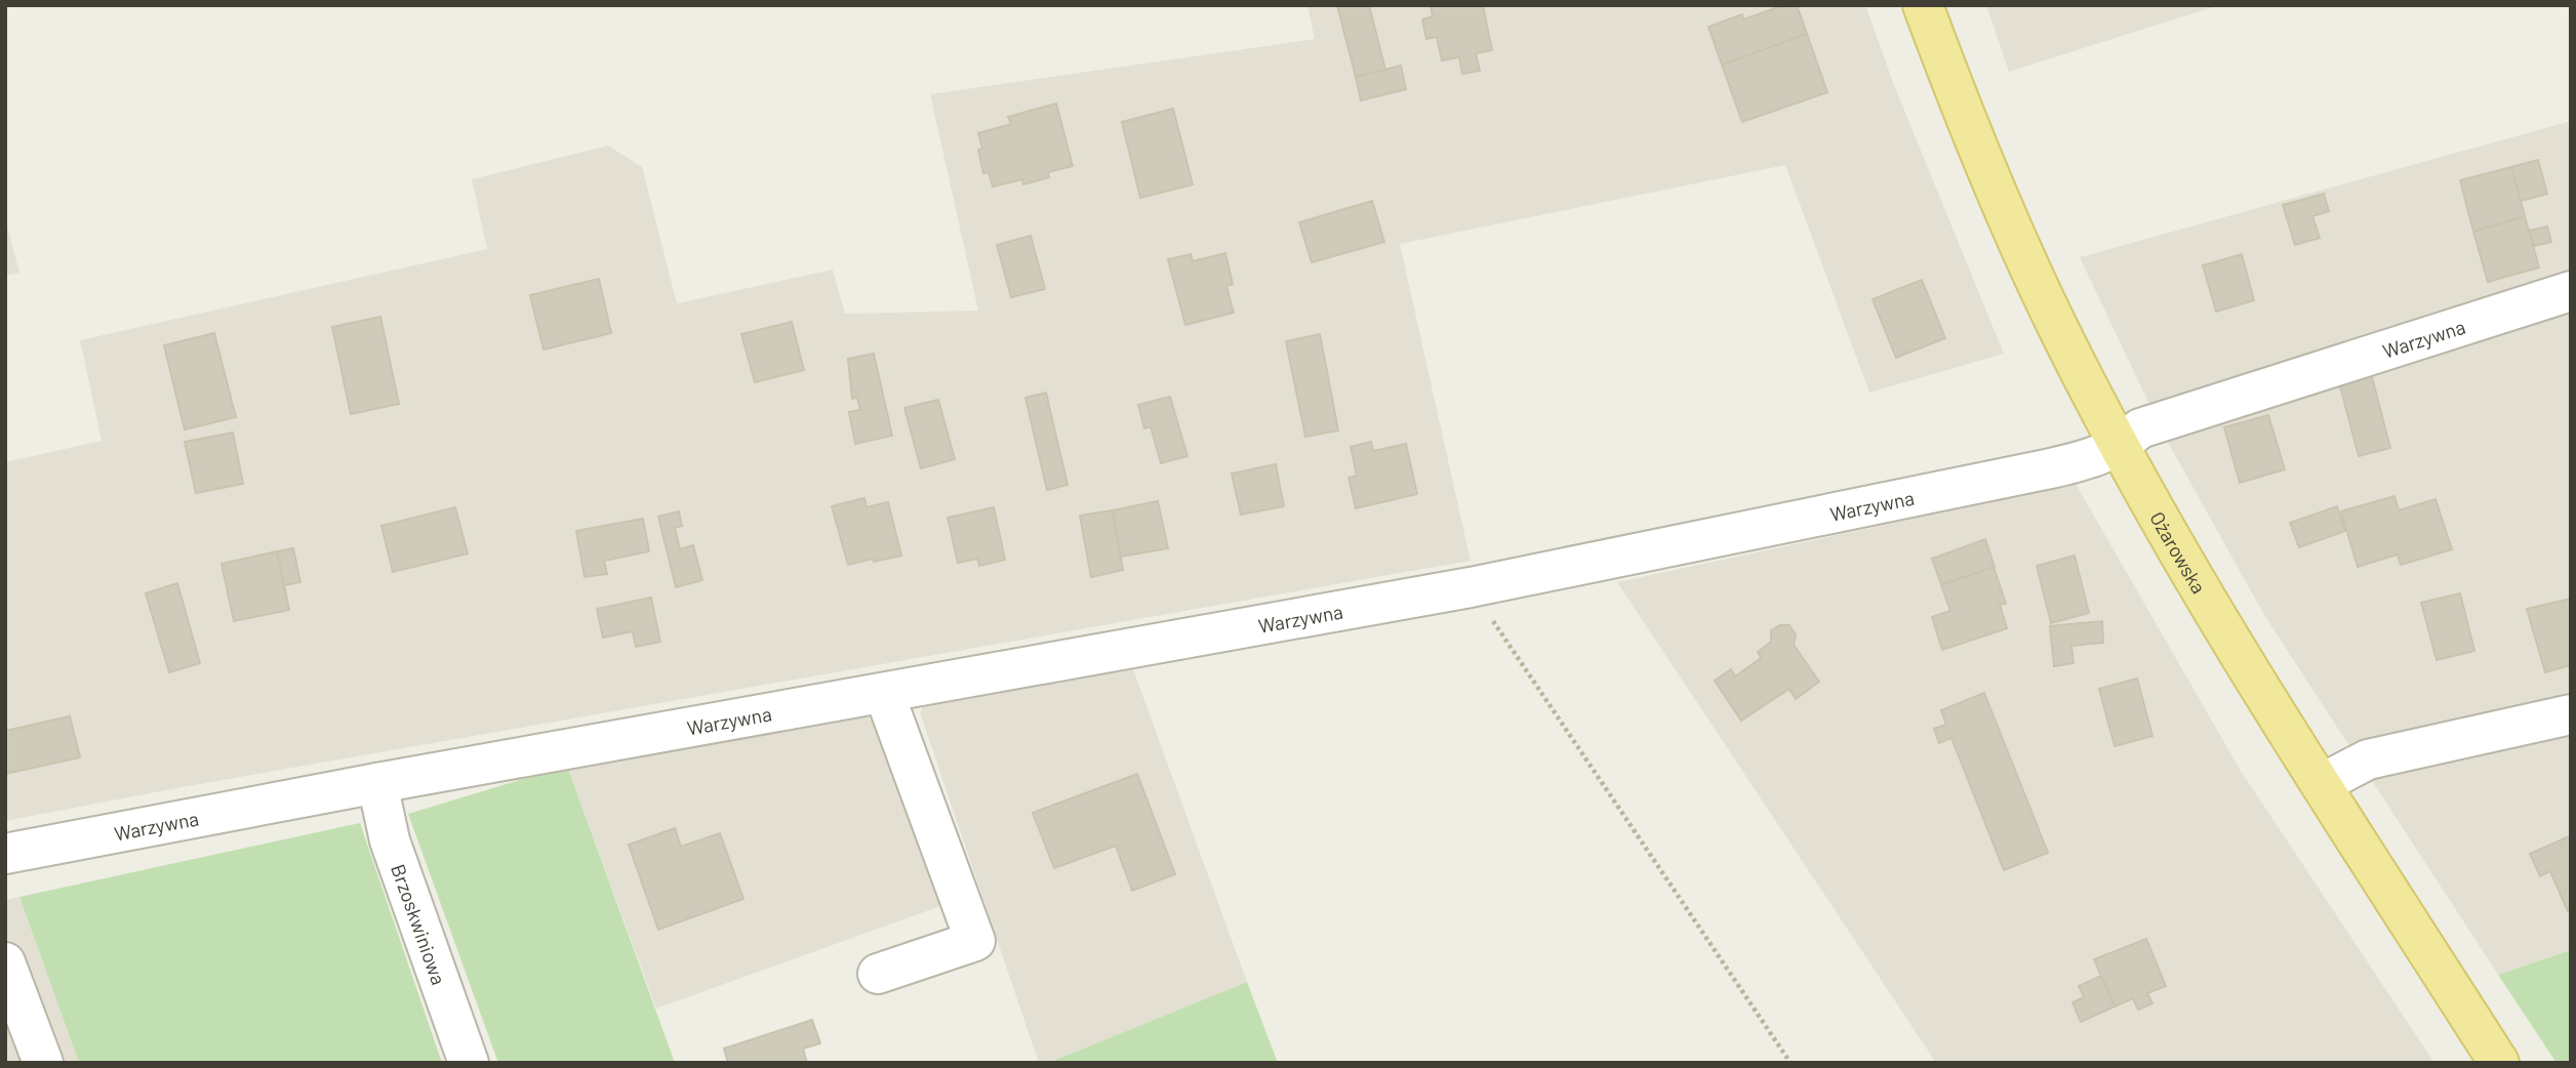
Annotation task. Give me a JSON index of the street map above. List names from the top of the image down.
{
  "streets": {
    "main road": ["Ożarowska"],
    "street": ["Warzywna", "Brzoskwiniowa"]
  },
  "crossings": [
    ["Warzywna", "Ożarowska"],
    ["Warzywna", "Brzoskwiniowa"]
  ]
}
